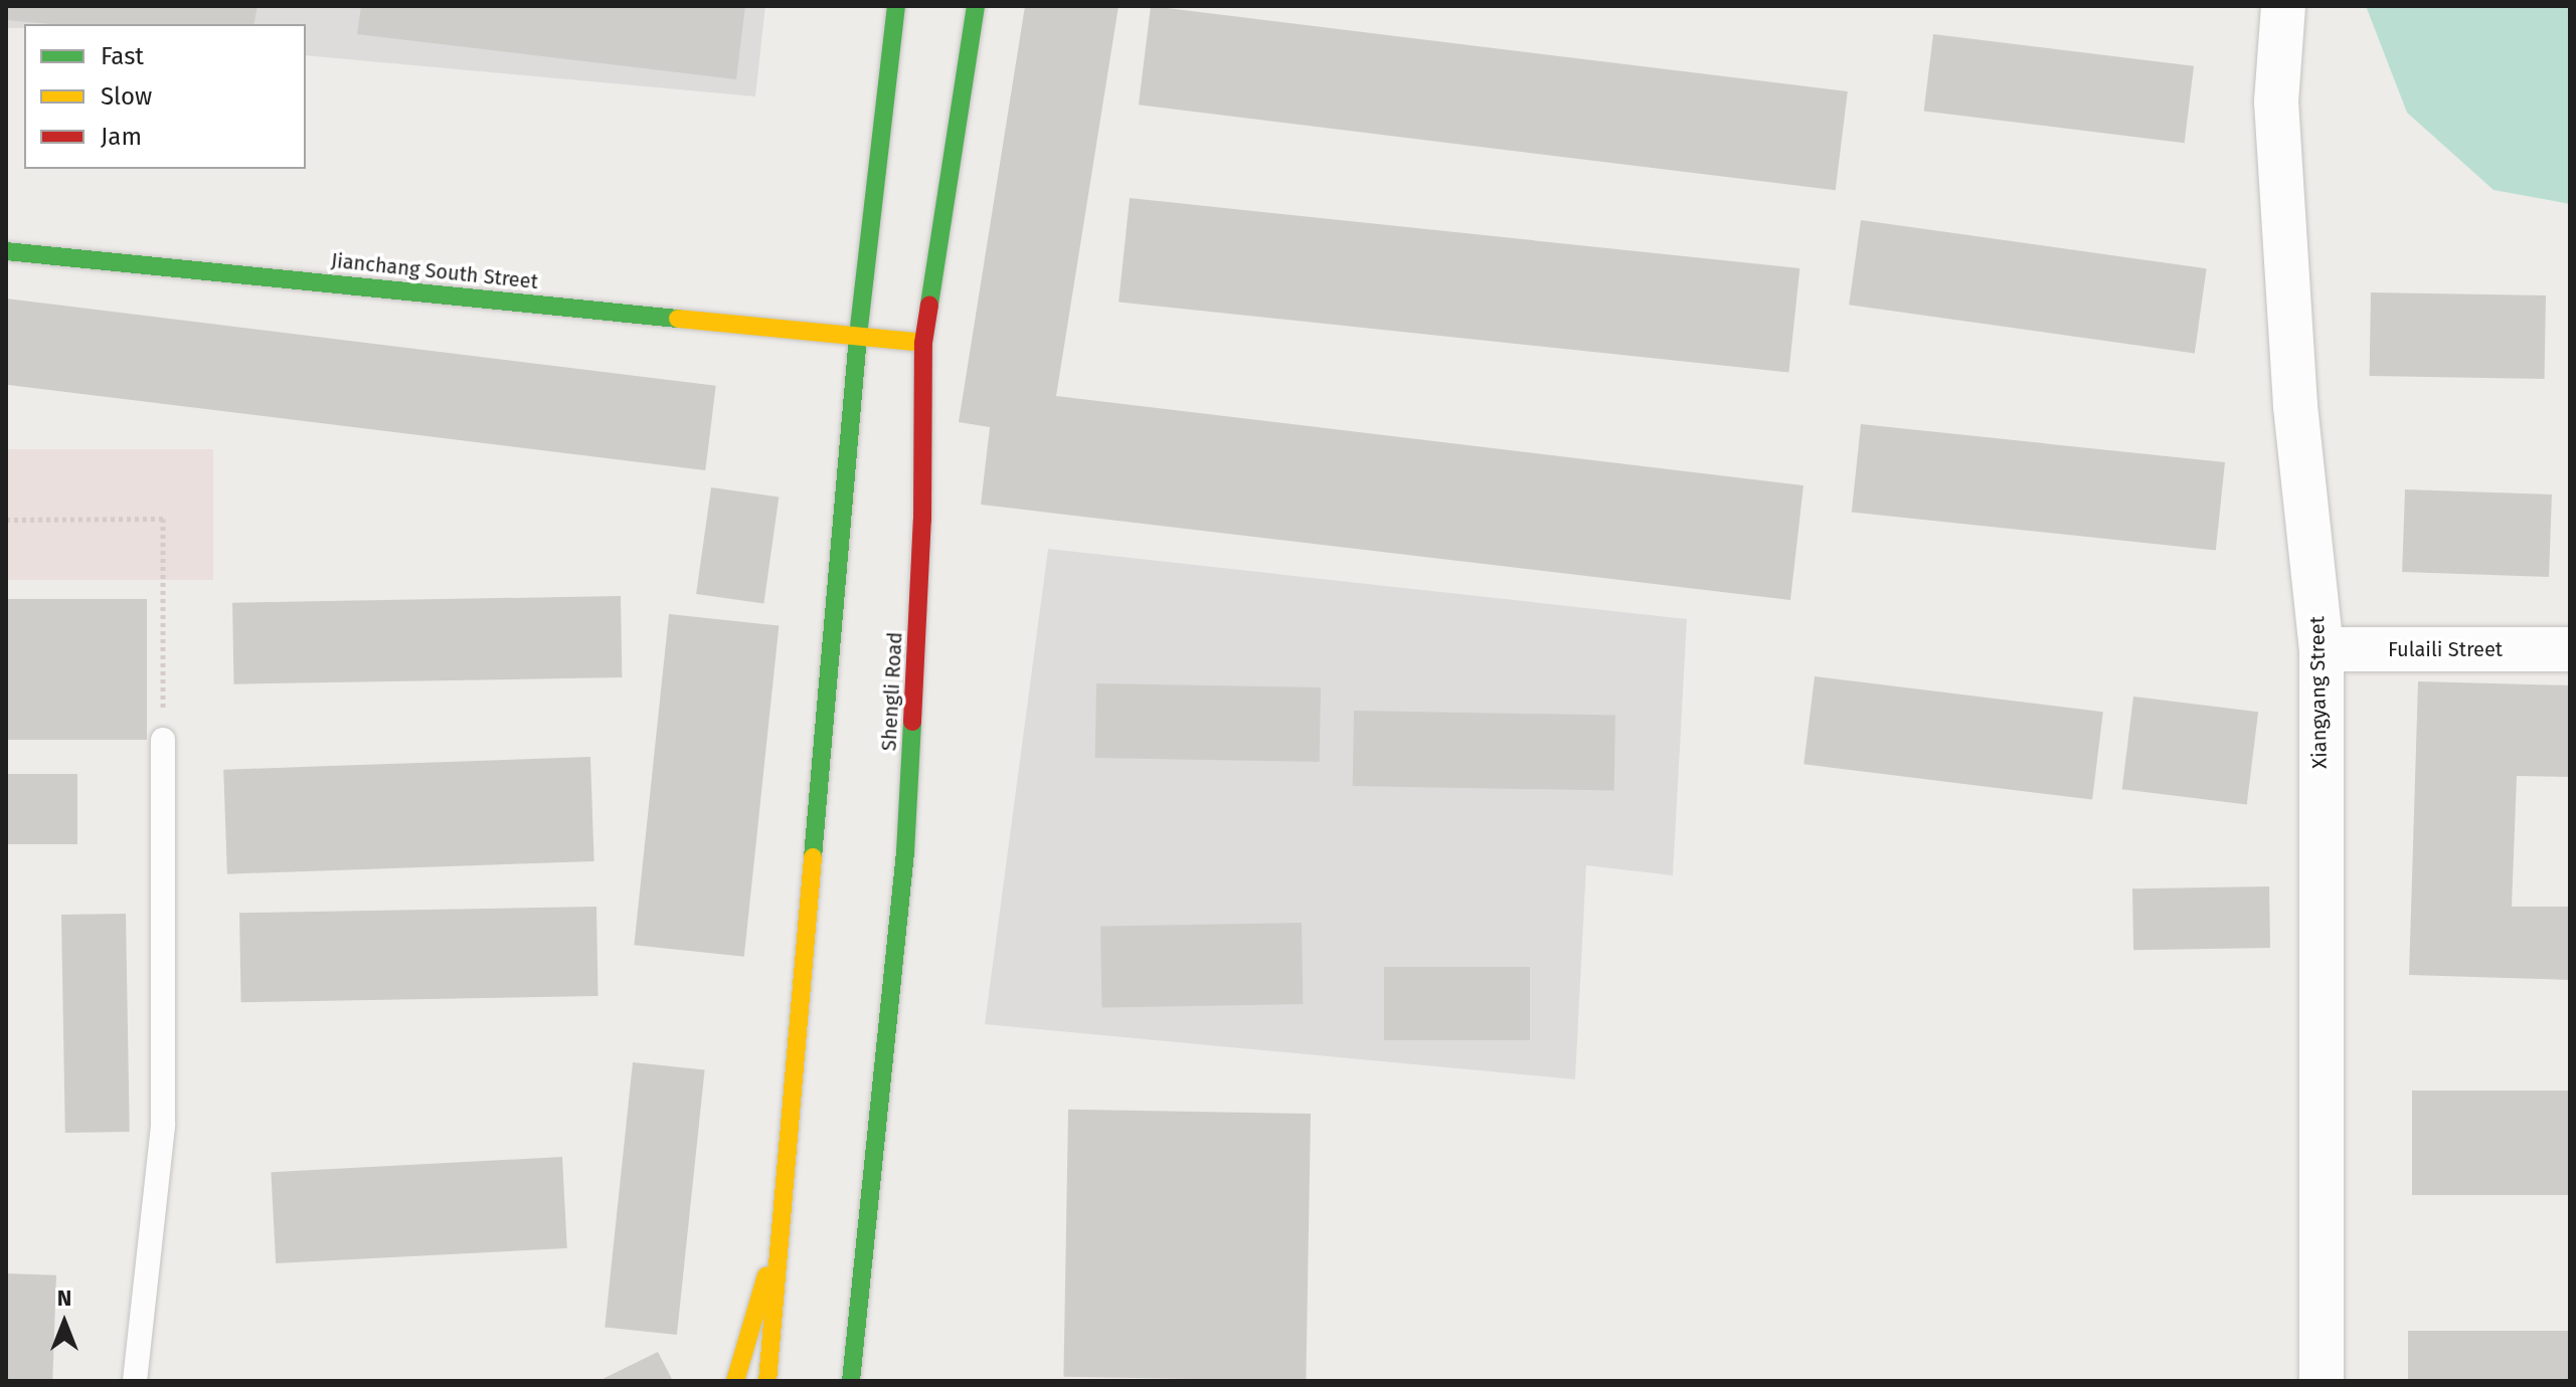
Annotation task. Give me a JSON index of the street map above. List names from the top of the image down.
{
  "streets": {
    "main road": ["Jianchang South Street", "Shengli Road"],
    "street": ["Fulaili Street", "Xiangyang Street"]
  },
  "crossings": [
    ["Jianchang South Street", "Shengli Road"],
    ["Fulaili Street", "Xiangyang Street"]
  ],
  "legend": ["Fast", "Slow", "Jam"],
  "north": "top"
}
